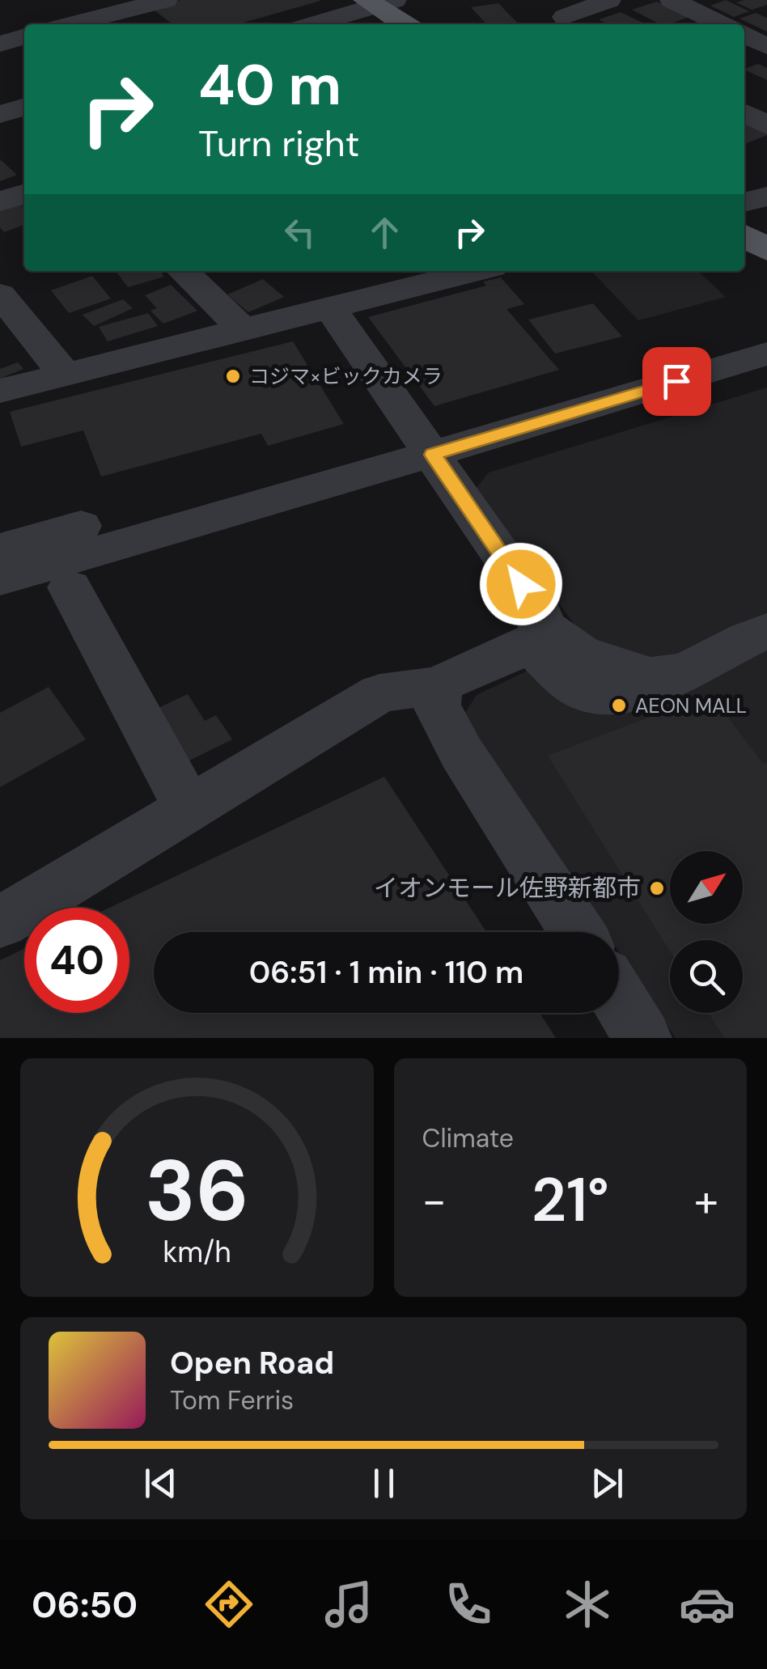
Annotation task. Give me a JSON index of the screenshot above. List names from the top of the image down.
{
  "places": ["コジマ×ビックカメラ", "AEON MALL", "イオンモール佐野新都市"],
  "north": "top right",
  "page": {
    "turn": ["40 m", "Turn right"],
    "limit": "40",
    "trip": "06:51 · 1 min · 110 m",
    "tile": "Climate",
    "heat": ["−", "21°", "+"],
    "song": ["Open Road", "Tom Ferris"],
    "tabs": "06:50",
    "gauge": ["36", "km/h"]
  }
}
